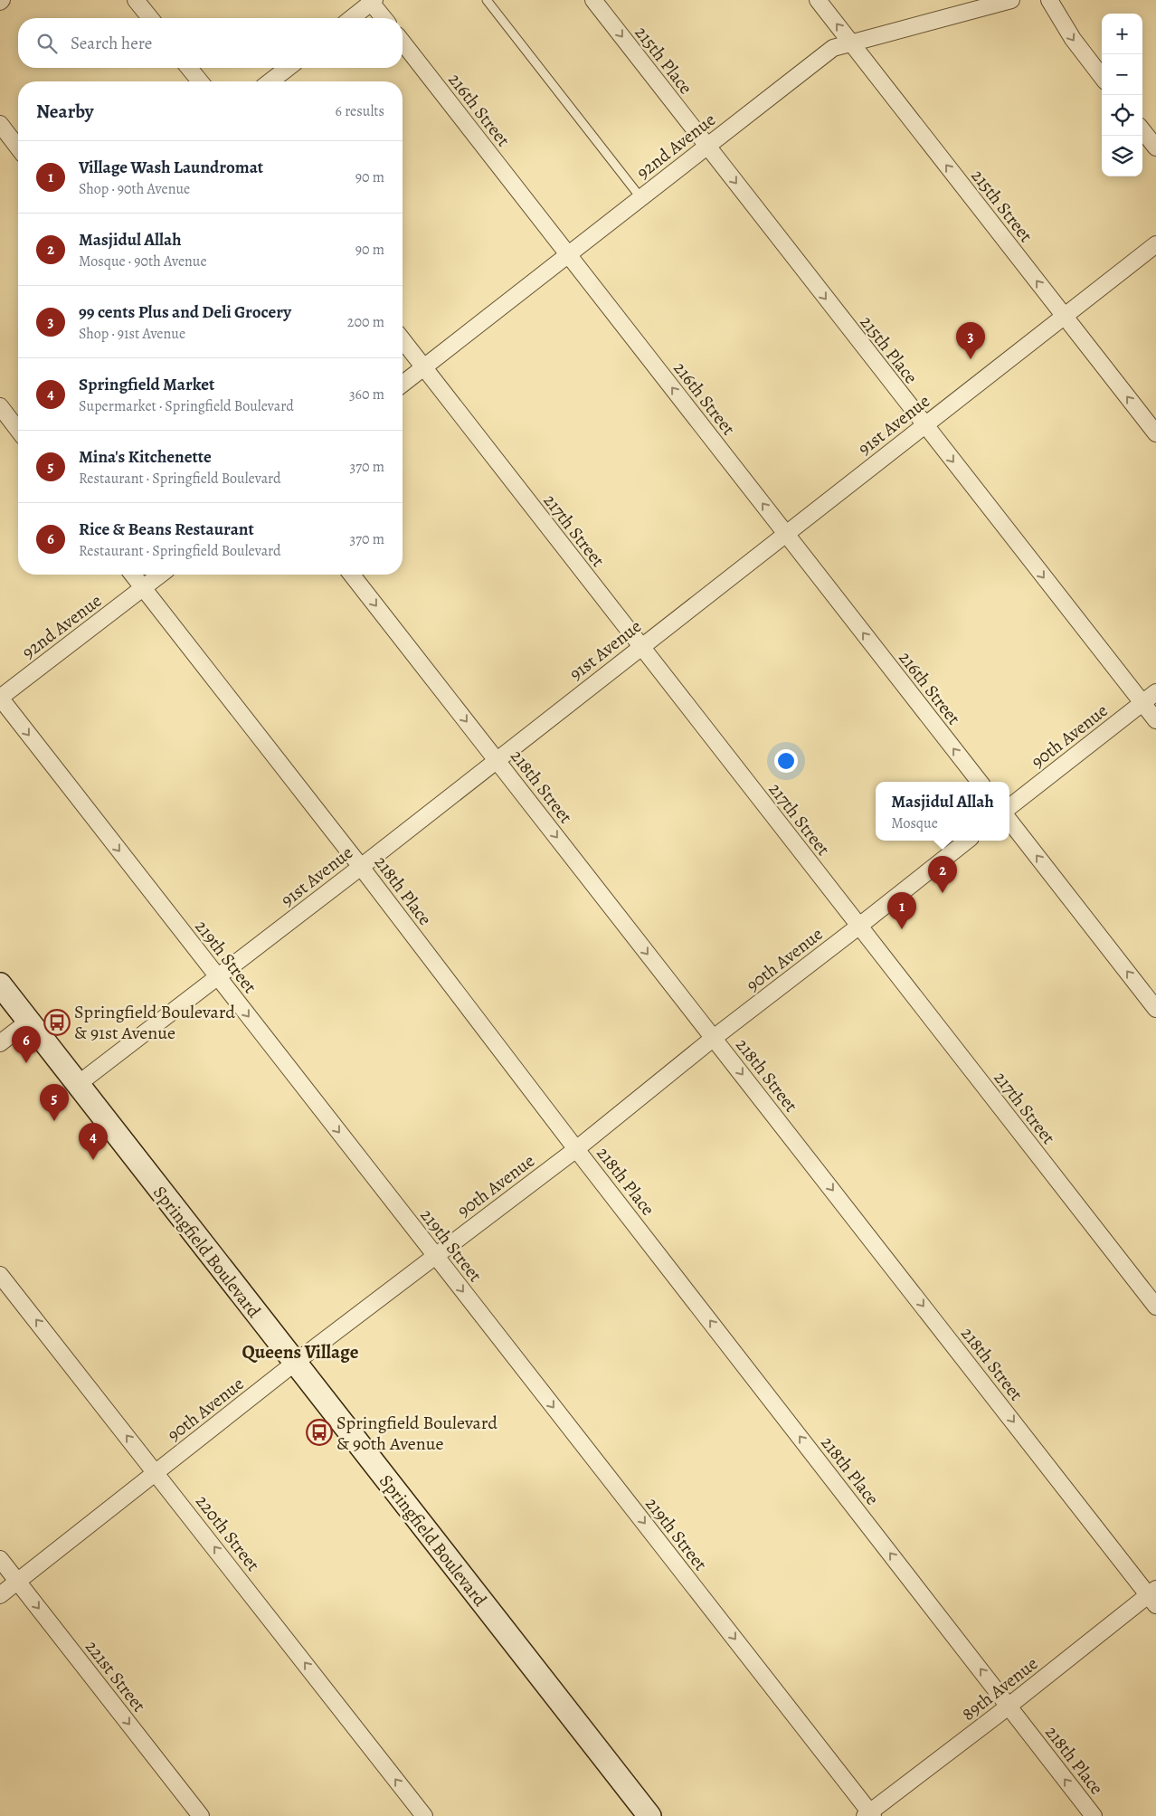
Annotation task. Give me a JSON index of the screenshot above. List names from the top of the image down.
{
  "streets": {
    "main road": ["Springfield Boulevard"],
    "street": [
      "215th Place",
      "216th Street",
      "92nd Avenue",
      "215th Street",
      "91st Avenue",
      "217th Street",
      "90th Avenue",
      "218th Street",
      "218th Place",
      "219th Street",
      "220th Street",
      "221st Street",
      "89th Avenue"
    ]
  },
  "crossings": [
    ["215th Place", "92nd Avenue"],
    ["215th Place", "91st Avenue"],
    ["215th Place", "90th Avenue"],
    ["216th Street", "92nd Avenue"],
    ["216th Street", "91st Avenue"],
    ["92nd Avenue", "215th Street"],
    ["92nd Avenue", "217th Street"],
    ["92nd Avenue", "218th Place"],
    ["92nd Avenue", "219th Street"],
    ["215th Street", "91st Avenue"],
    ["91st Avenue", "217th Street"],
    ["91st Avenue", "218th Street"],
    ["91st Avenue", "218th Place"],
    ["91st Avenue", "219th Street"],
    ["91st Avenue", "Springfield Boulevard"],
    ["217th Street", "90th Avenue"],
    ["90th Avenue", "218th Street"],
    ["90th Avenue", "218th Place"],
    ["90th Avenue", "219th Street"],
    ["90th Avenue", "Springfield Boulevard"],
    ["90th Avenue", "220th Street"],
    ["90th Avenue", "221st Street"],
    ["218th Street", "89th Avenue"],
    ["218th Place", "89th Avenue"],
    ["219th Street", "89th Avenue"]
  ],
  "one_way": [
    "215th Place",
    "216th Street",
    "215th Street",
    "218th Street",
    "218th Place",
    "219th Street",
    "220th Street",
    "221st Street"
  ],
  "districts": ["Queens Village"],
  "places": {
    "bus stop": ["Springfield Boulevard & 91st Avenue", "Springfield Boulevard & 90th Avenue"]
  },
  "page": {
    "map_buttons": ["+", "−"],
    "search": "Search here",
    "heading": ["Nearby", "6 results"],
    "list": [
      {
        "mark": "1",
        "name": "Village Wash Laundromat",
        "note": "Shop · 90th Avenue",
        "value": "90 m"
      },
      {
        "mark": "2",
        "name": "Masjidul Allah",
        "note": "Mosque · 90th Avenue",
        "value": "90 m"
      },
      {
        "mark": "3",
        "name": "99 cents Plus and Deli Grocery",
        "note": "Shop · 91st Avenue",
        "value": "200 m"
      },
      {
        "mark": "4",
        "name": "Springfield Market",
        "note": "Supermarket · Springfield Boulevard",
        "value": "360 m"
      },
      {
        "mark": "5",
        "name": "Mina's Kitchenette",
        "note": "Restaurant · Springfield Boulevard",
        "value": "370 m"
      },
      {
        "mark": "6",
        "name": "Rice & Beans Restaurant",
        "note": "Restaurant · Springfield Boulevard",
        "value": "370 m"
      }
    ],
    "pins": [
      "3",
      "2",
      "1",
      "6",
      "5",
      "4"
    ],
    "popup": ["Masjidul Allah", "Mosque"]
  }
}
